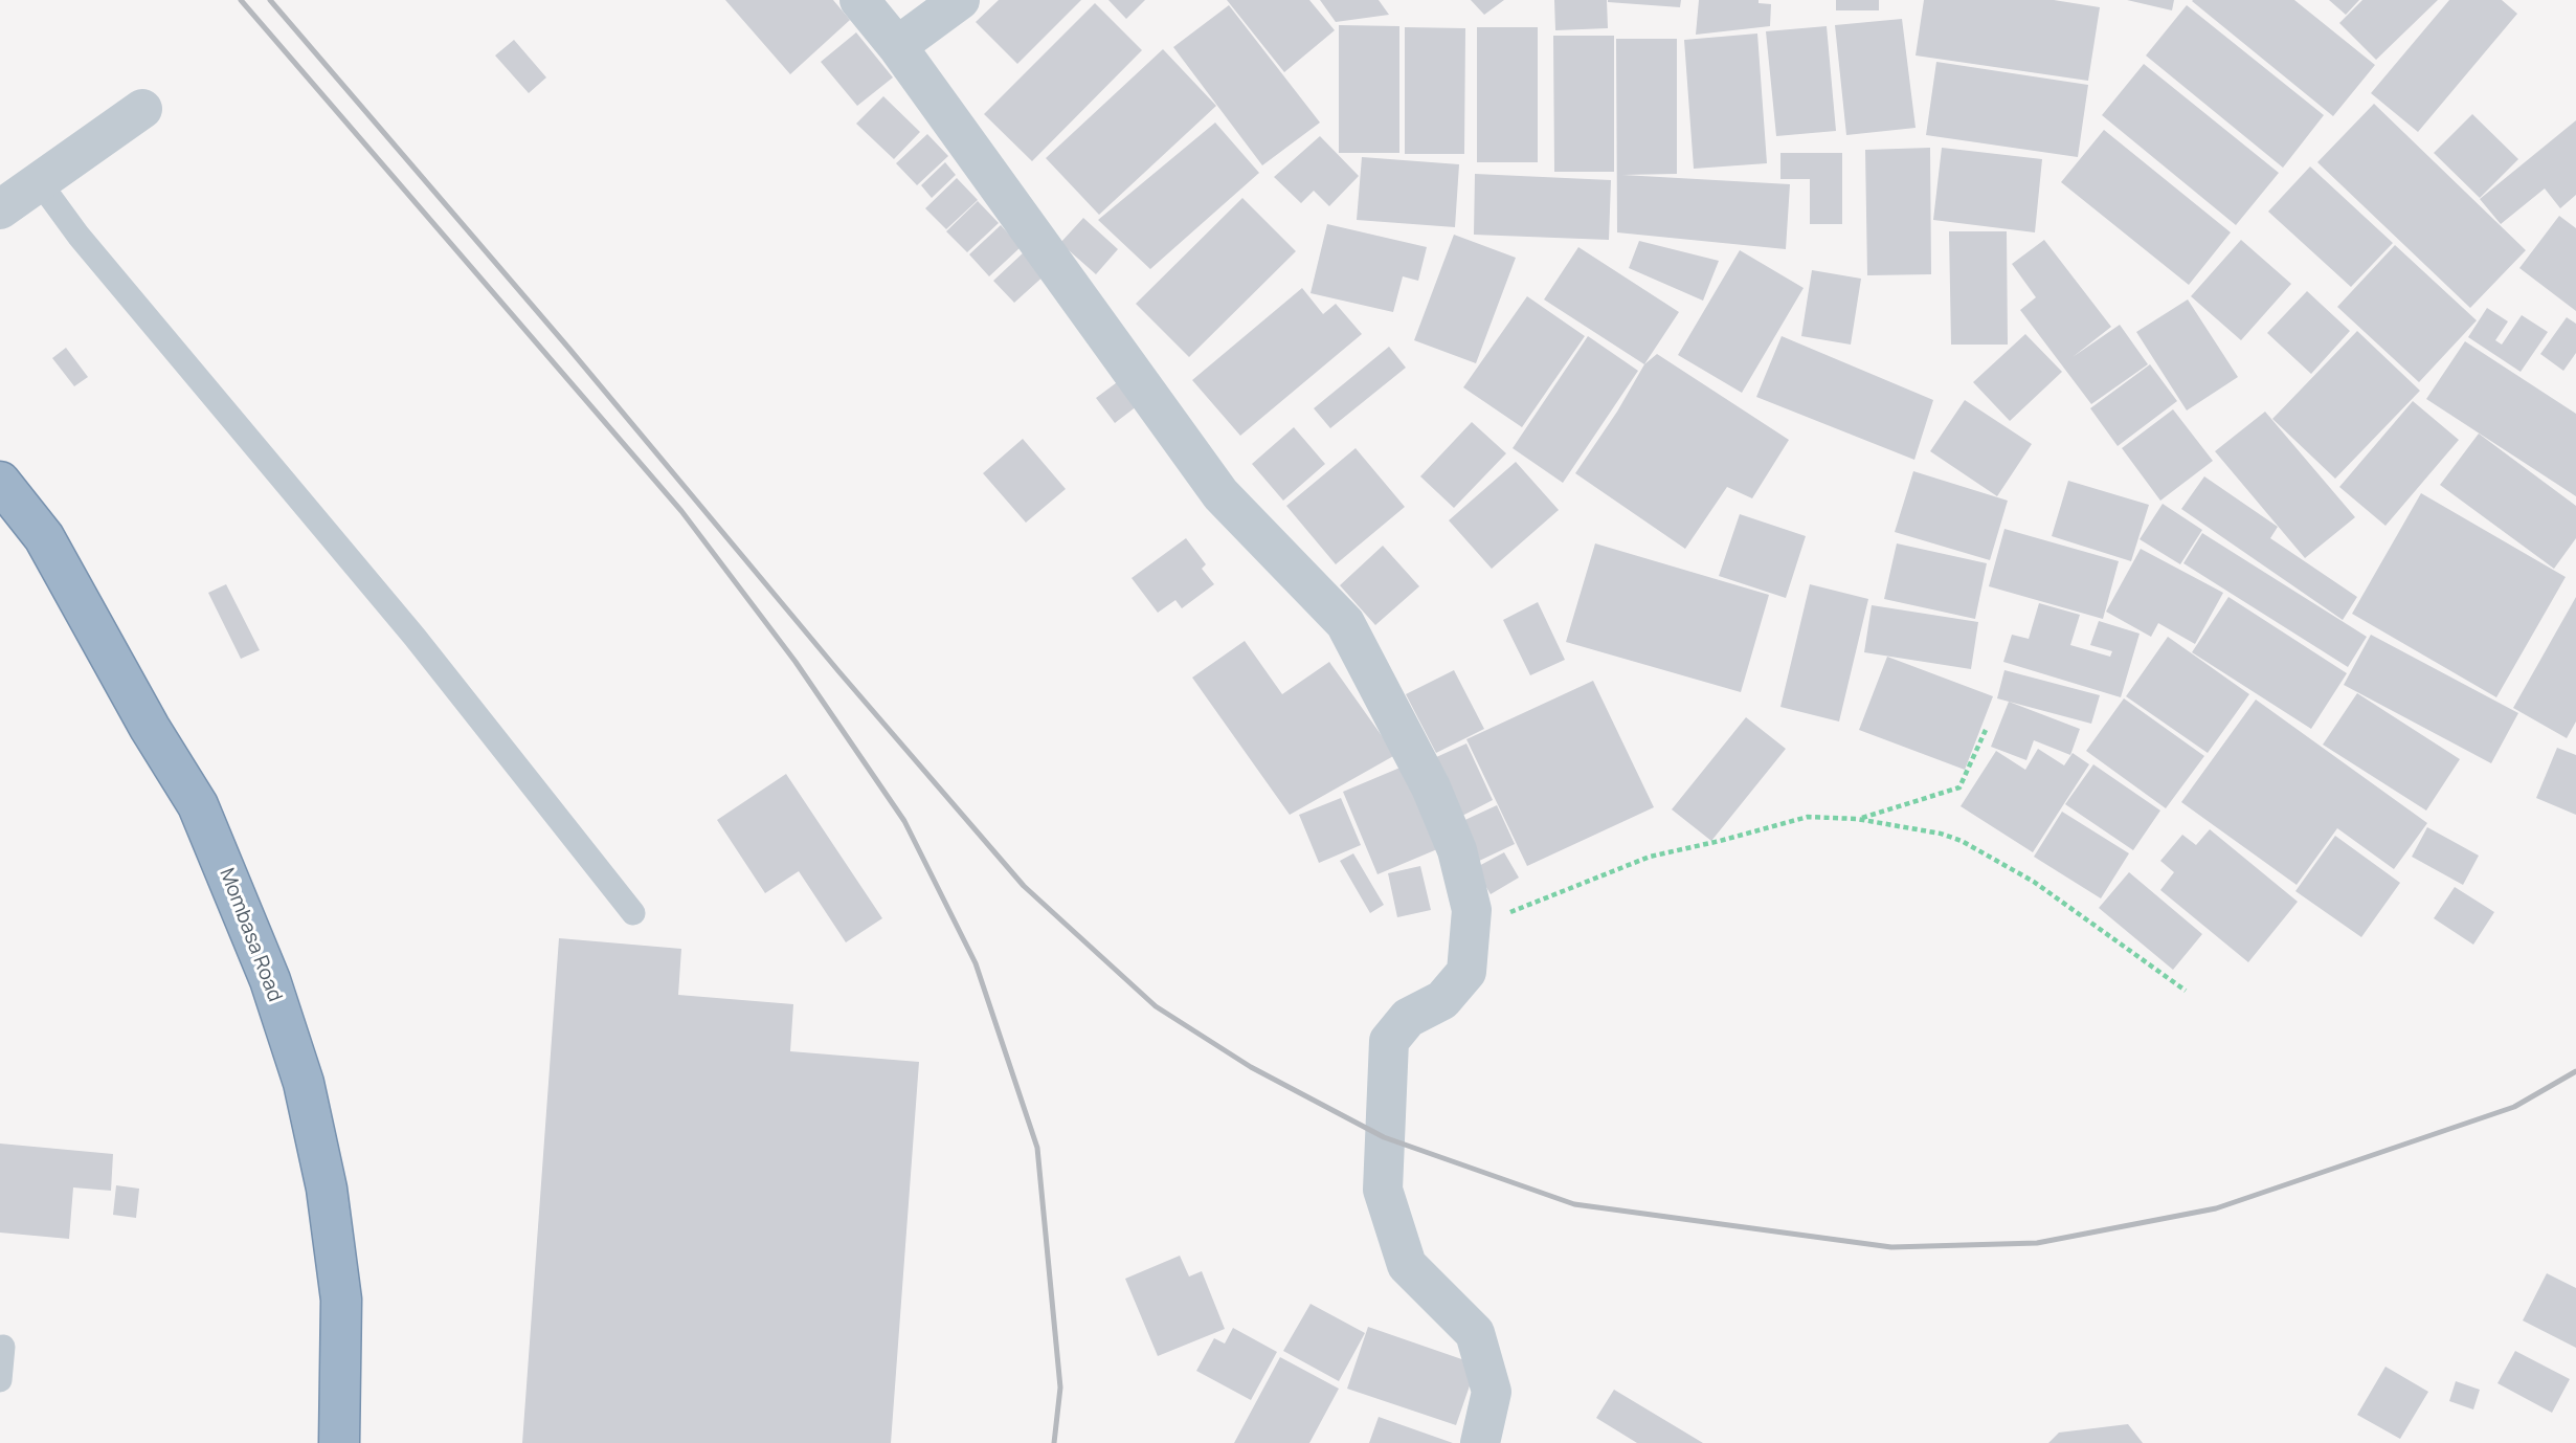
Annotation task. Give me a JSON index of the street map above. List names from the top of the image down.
{
  "streets": {
    "highway": ["Mombasa Road"]
  }
}
